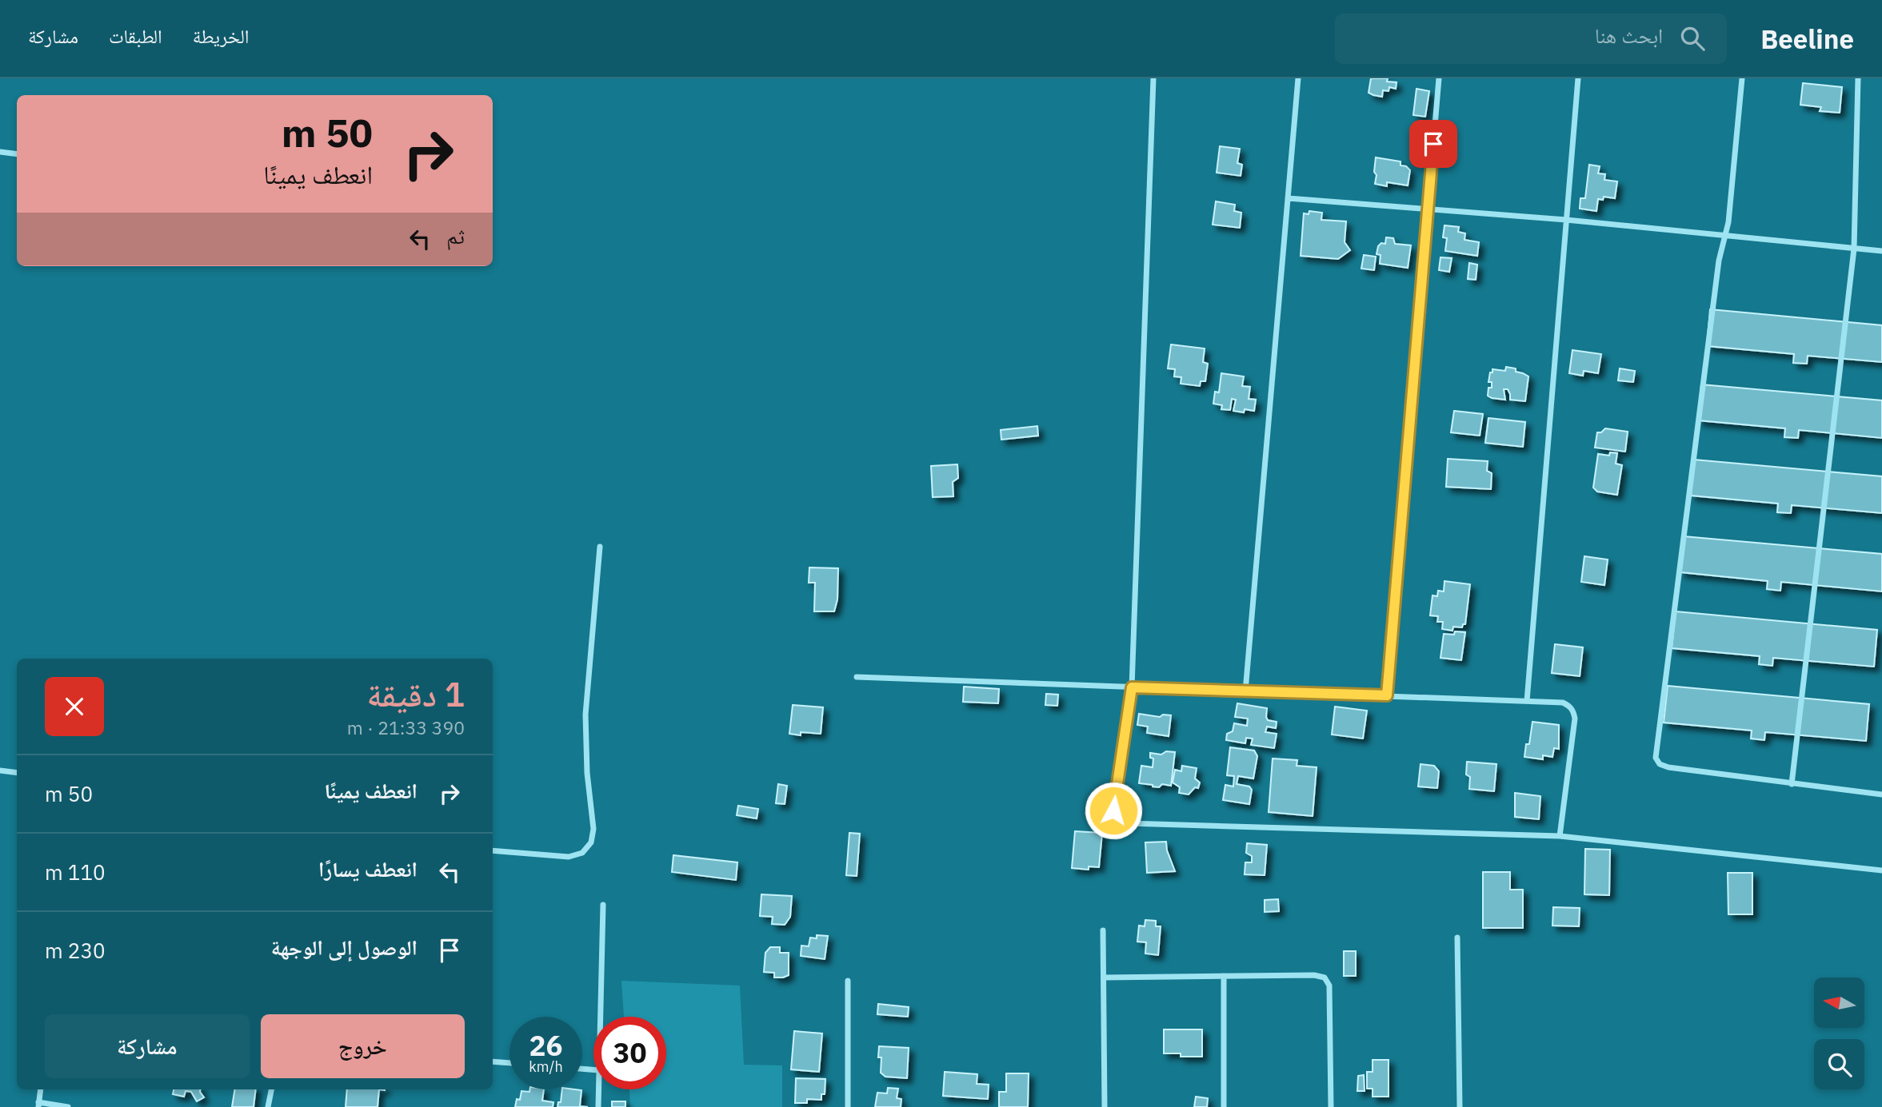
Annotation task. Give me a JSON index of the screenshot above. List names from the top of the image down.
{
  "north": "left",
  "page": {
    "header": "Beeline",
    "search": "ابحث هنا",
    "nav": ["الخريطة", "الطبقات", "مشاركة"],
    "turn": ["50 m", "انعطف يمينًا"],
    "then": "ثم",
    "heading": ["1 دقيقة", "390 m · 21:33"],
    "list": [
      {
        "name": "انعطف يمينًا",
        "value": "50 m"
      },
      {
        "name": "انعطف يسارًا",
        "value": "110 m"
      },
      {
        "name": "الوصول إلى الوجهة",
        "value": "230 m"
      }
    ],
    "buttons": ["خروج", "مشاركة"],
    "speed": "26 km/h",
    "limit": "30"
  }
}
